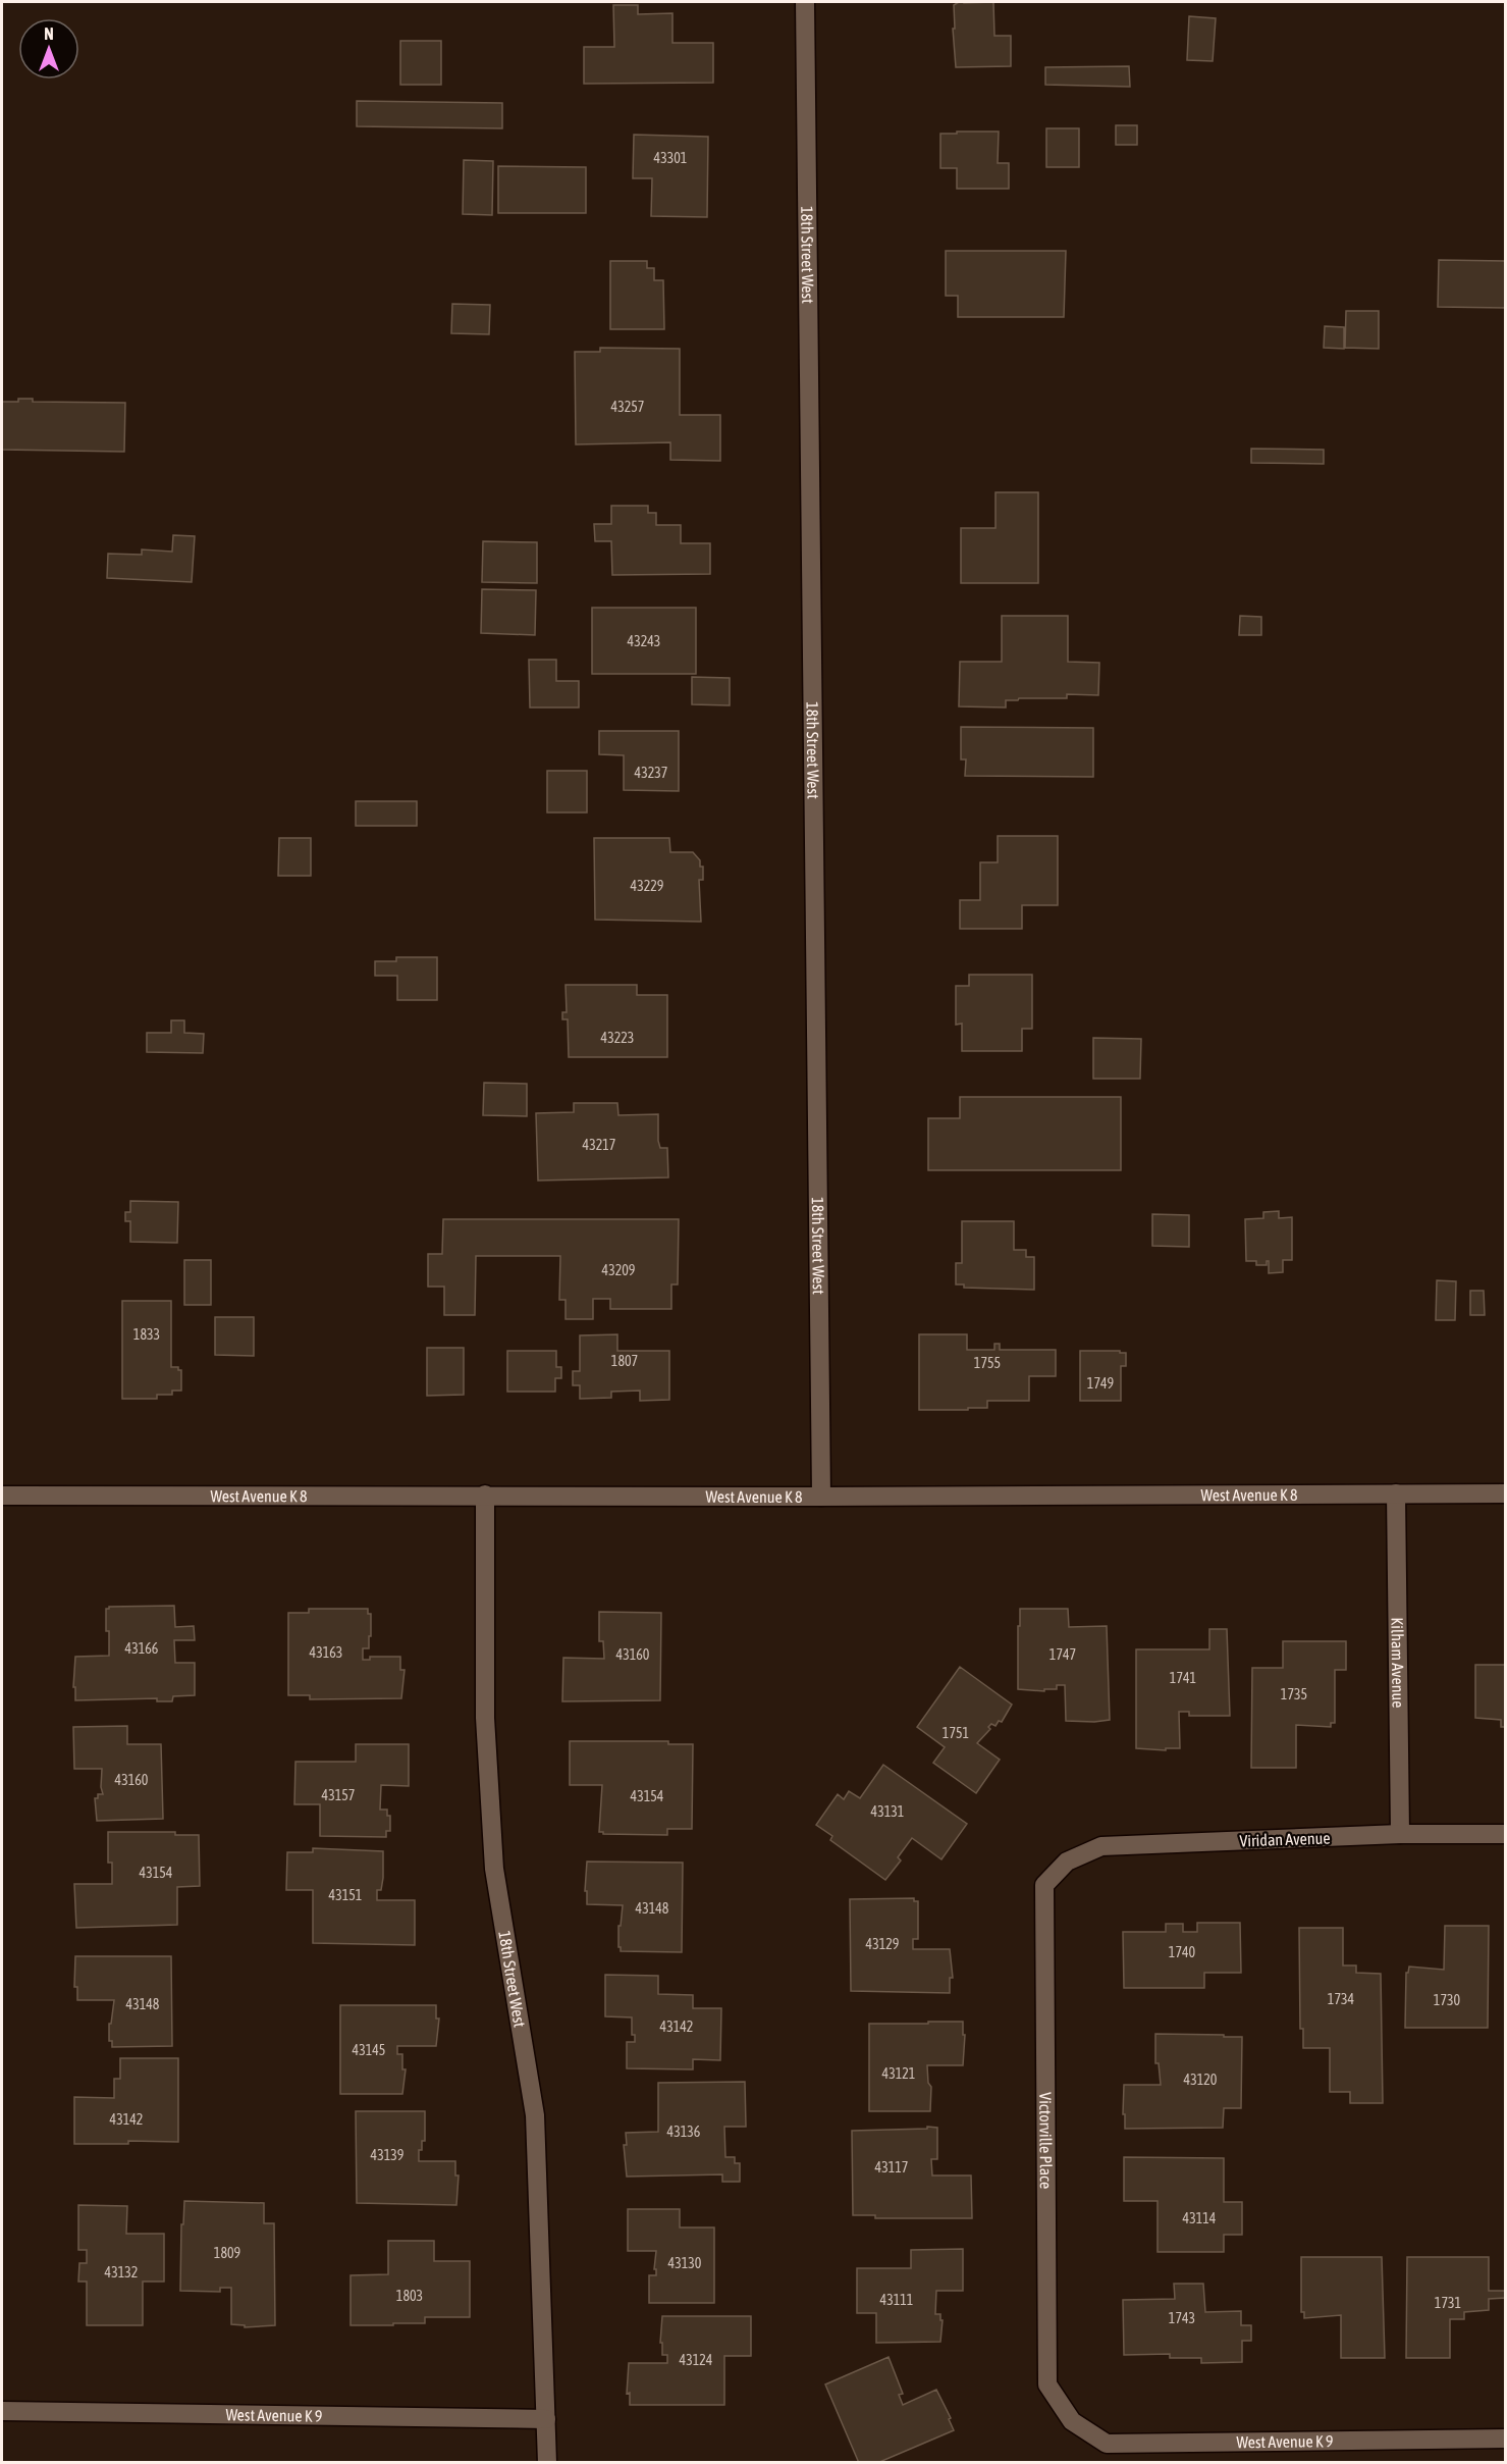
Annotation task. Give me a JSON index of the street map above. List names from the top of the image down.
{
  "streets": {
    "street": [
      "18th Street West",
      "West Avenue K 8",
      "Kilham Avenue",
      "Viridan Avenue",
      "Victorville Place",
      "West Avenue K 9"
    ]
  },
  "crossings": [
    ["18th Street West", "West Avenue K 8"],
    ["18th Street West", "West Avenue K 9"],
    ["West Avenue K 8", "Kilham Avenue"],
    ["Kilham Avenue", "Viridan Avenue"],
    ["Viridan Avenue", "Victorville Place"],
    ["Victorville Place", "West Avenue K 9"]
  ],
  "house_numbers": [
    "43301",
    "43257",
    "43243",
    "43237",
    "43229",
    "43223",
    "43217",
    "43209",
    "1833",
    "1807",
    "1755",
    "1749",
    "43166",
    "43163",
    "43160",
    "1747",
    "1741",
    "1735",
    "1751",
    "43160",
    "43157",
    "43154",
    "43131",
    "43154",
    "43151",
    "43148",
    "43129",
    "1740",
    "1734",
    "1730",
    "43148",
    "43142",
    "43145",
    "43121",
    "43120",
    "43142",
    "43136",
    "43139",
    "43117",
    "43114",
    "1809",
    "43130",
    "43132",
    "1803",
    "43111",
    "1731",
    "1743",
    "43124"
  ],
  "north": "top"
}
